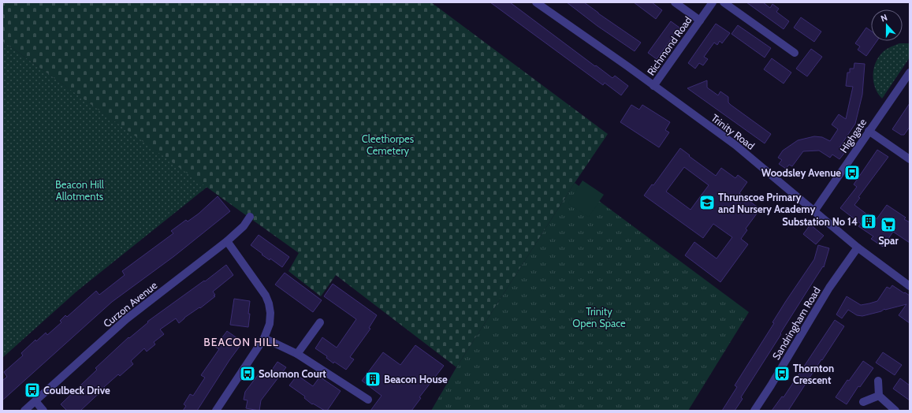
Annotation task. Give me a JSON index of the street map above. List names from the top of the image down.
{
  "streets": {
    "street": [
      "Richmond Road",
      "Trinity Road",
      "Highgate",
      "Curzon Avenue",
      "Sandringham Road"
    ]
  },
  "crossings": [
    ["Richmond Road", "Trinity Road"],
    ["Trinity Road", "Highgate"],
    ["Trinity Road", "Sandringham Road"]
  ],
  "districts": ["BEACON HILL"],
  "parks": ["Cleethorpes Cemetery", "Beacon Hill Allotments", "Trinity Open Space"],
  "places": {
    "bus stop": [
      "Woodsley Avenue",
      "Solomon Court",
      "Thornton Crescent",
      "Coulbeck Drive"
    ],
    "school or university": ["Thrunscoe Primary and Nursery Academy"],
    "building": ["Substation No 14", "Beacon House"],
    "supermarket": ["Spar"]
  },
  "north": "top"
}
